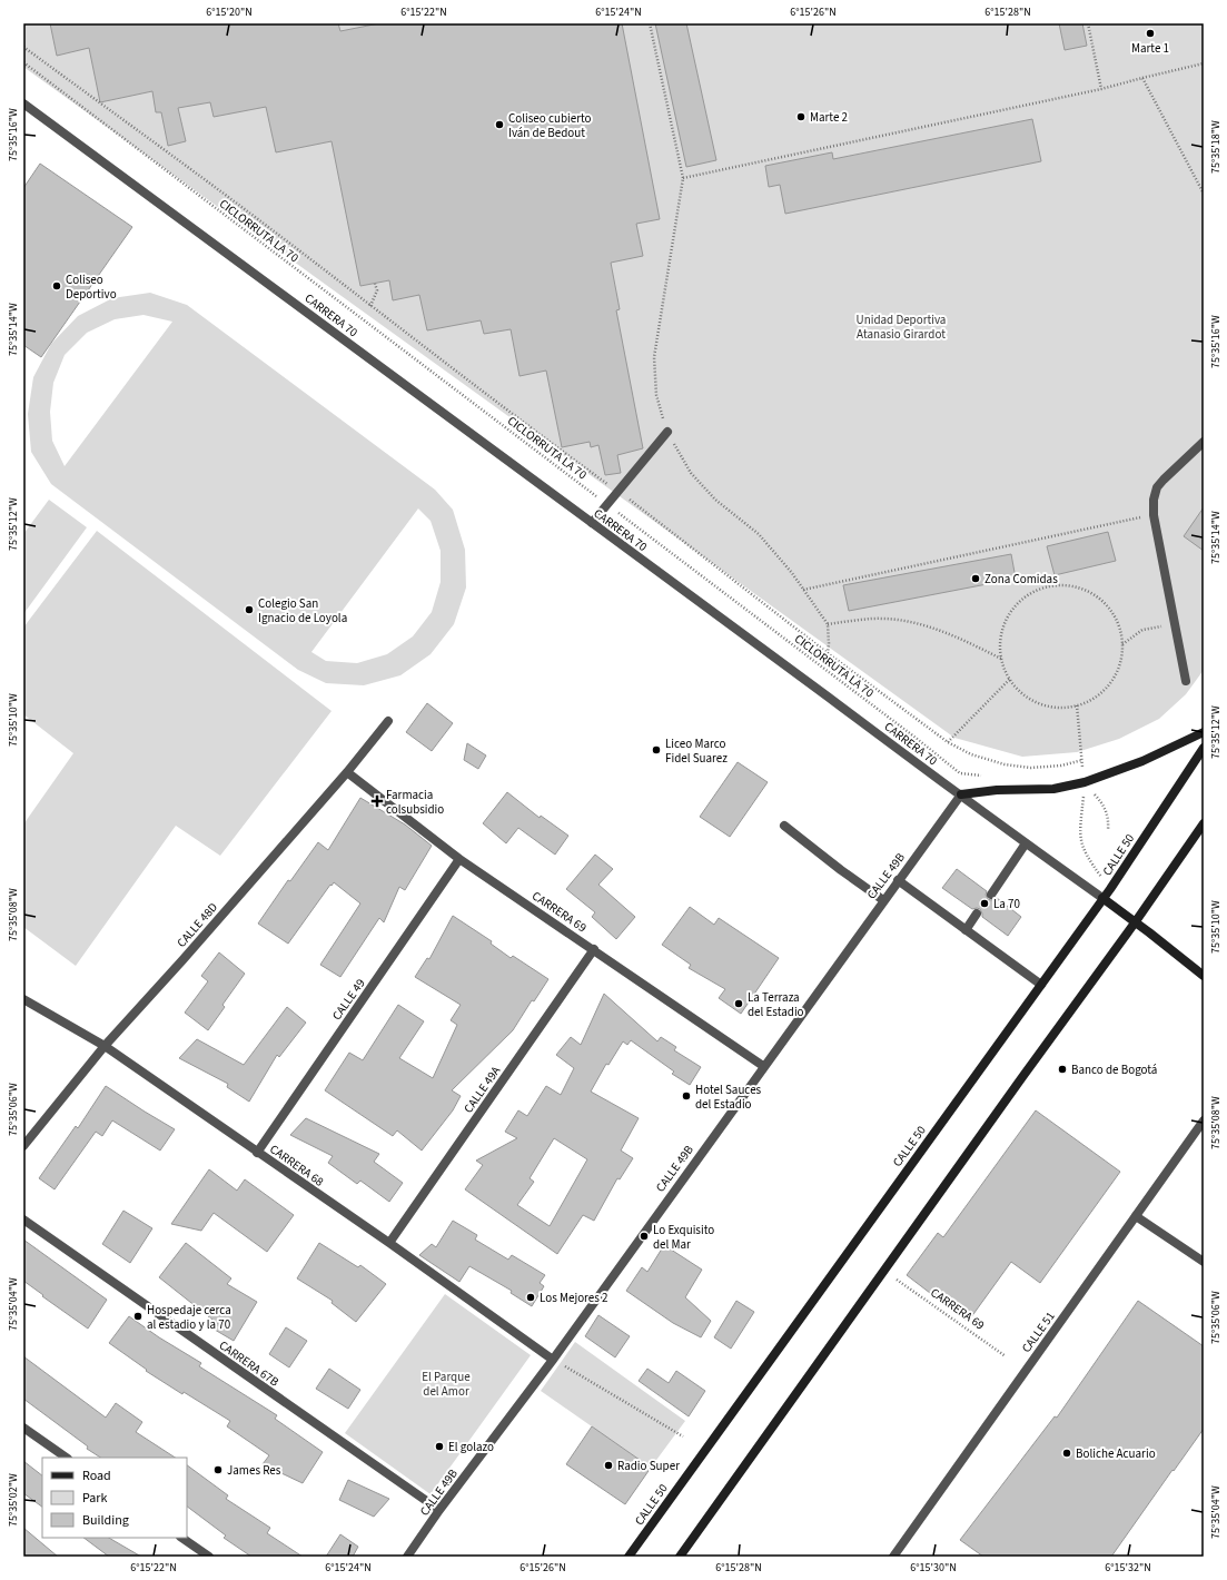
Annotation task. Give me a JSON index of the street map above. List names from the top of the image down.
{
  "streets": {
    "main road": ["CARRERA 70", "CALLE 50"],
    "street": [
      "CALLE 49B",
      "CARRERA 69",
      "CALLE 48D",
      "CALLE 49",
      "CALLE 49A",
      "CARRERA 68",
      "CALLE 51",
      "CARRERA 67B"
    ],
    "path": ["CICLORRUTA LA 70"]
  },
  "crossings": [
    ["CARRERA 70", "CALLE 50"],
    ["CARRERA 70", "CALLE 49B"],
    ["CALLE 49B", "CARRERA 69"],
    ["CALLE 49B", "CARRERA 68"],
    ["CALLE 49B", "CARRERA 67B"],
    ["CARRERA 69", "CALLE 48D"],
    ["CARRERA 69", "CALLE 49"],
    ["CARRERA 69", "CALLE 49A"],
    ["CALLE 48D", "CARRERA 68"],
    ["CALLE 49", "CARRERA 68"],
    ["CALLE 49A", "CARRERA 68"]
  ],
  "parks": ["Unidad Deportiva Atanasio Girardot", "El Parque del Amor"],
  "places": {
    "other": [
      "Marte 1",
      "Marte 2",
      "Coliseo cubierto Iván de Bedout",
      "Coliseo Deportivo",
      "Zona Comidas",
      "Colegio San Ignacio de Loyola",
      "Liceo Marco Fidel Suarez",
      "La 70",
      "La Terraza del Estadio",
      "Banco de Bogotá",
      "Hotel Sauces del Estadio",
      "Lo Exquisito del Mar",
      "Los Mejores 2",
      "Hospedaje cerca al estadio y la 70",
      "El golazo",
      "Boliche Acuario",
      "Radio Super",
      "James Res"
    ],
    "health": ["Farmacia colsubsidio"]
  },
  "legend": ["Road", "Park", "Building"],
  "coordinates": [
    "6°15'20\"N",
    "6°15'22\"N",
    "6°15'24\"N",
    "6°15'26\"N",
    "6°15'28\"N",
    "75°35'16\"W",
    "75°35'18\"W",
    "75°35'14\"W",
    "75°35'12\"W",
    "75°35'10\"W",
    "75°35'08\"W",
    "75°35'06\"W",
    "75°35'04\"W",
    "75°35'02\"W",
    "6°15'30\"N",
    "6°15'32\"N"
  ]
}
